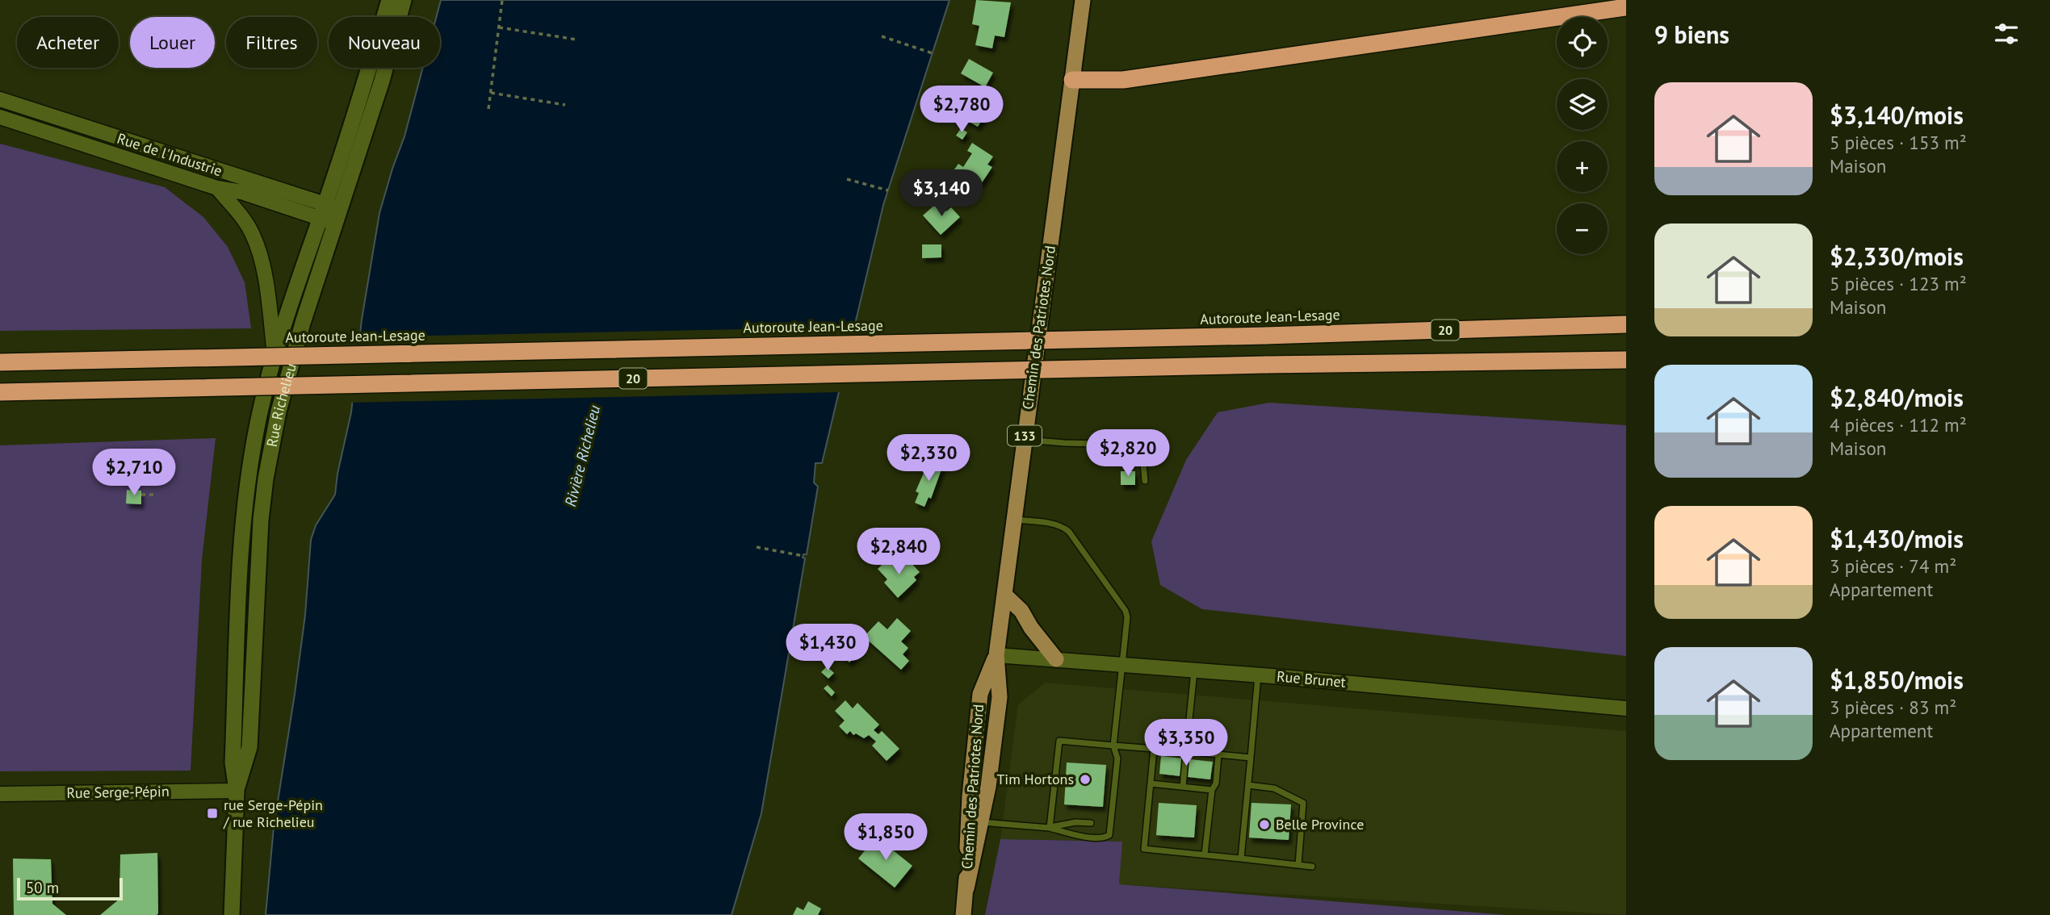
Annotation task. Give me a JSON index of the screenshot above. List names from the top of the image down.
{
  "streets": {
    "highway": ["Autoroute Jean-Lesage", "20"],
    "main road": ["Chemin des Patriotes Nord", "Rue Richelieu", "133"],
    "street": ["Rue de l'Industrie", "Rue Brunet", "Rue Serge-Pépin"]
  },
  "crossings": [
    ["Rue de l'Industrie", "Rue Richelieu"],
    ["Chemin des Patriotes Nord", "Rue Brunet"],
    ["Rue Richelieu", "Rue Serge-Pépin"]
  ],
  "water": ["Rivière Richelieu"],
  "places": {
    "other": ["Tim Hortons", "Belle Province"],
    "transit": ["rue Serge-Pépin / rue Richelieu"]
  },
  "scale_bar": "50 m",
  "page": {
    "heading": "9 biens",
    "map_buttons": ["+", "−"],
    "chip": [
      "Acheter",
      "Louer",
      "Filtres",
      "Nouveau"
    ],
    "list": [
      {
        "name": "$3,140/mois",
        "note": "5 pièces · 153 m² · Maison"
      },
      {
        "name": "$2,330/mois",
        "note": "5 pièces · 123 m² · Maison"
      },
      {
        "name": "$2,840/mois",
        "note": "4 pièces · 112 m² · Maison"
      },
      {
        "name": "$1,430/mois",
        "note": "3 pièces · 74 m² · Appartement"
      },
      {
        "name": "$1,850/mois",
        "note": "3 pièces · 83 m² · Appartement"
      }
    ],
    "price": [
      "$2,780",
      "$3,140",
      "$2,820",
      "$2,330",
      "$2,710",
      "$2,840",
      "$1,430",
      "$3,350",
      "$1,850"
    ],
    "scale": "50 m"
  }
}
